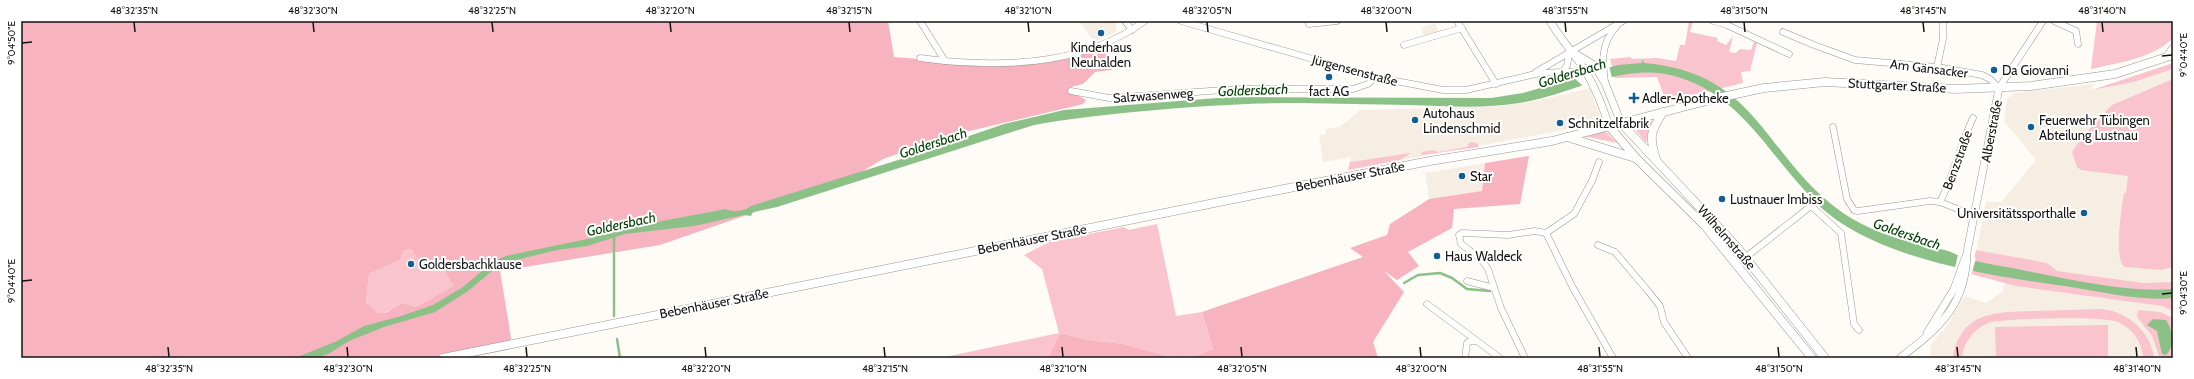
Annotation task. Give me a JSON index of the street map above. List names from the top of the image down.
{
  "streets": {
    "main road": ["Stuttgarter Straße", "Bebenhäuser Straße", "Wilhelmstraße"],
    "street": [
      "Am Gänsacker",
      "Jürgensenstraße",
      "Salzwasenweg",
      "Alberstraße",
      "Benzstraße"
    ]
  },
  "crossings": [
    ["Am Gänsacker", "Stuttgarter Straße"],
    ["Am Gänsacker", "Alberstraße"],
    ["Jürgensenstraße", "Salzwasenweg"],
    ["Stuttgarter Straße", "Alberstraße"],
    ["Stuttgarter Straße", "Bebenhäuser Straße"],
    ["Stuttgarter Straße", "Wilhelmstraße"],
    ["Alberstraße", "Benzstraße"],
    ["Bebenhäuser Straße", "Wilhelmstraße"]
  ],
  "water": ["Goldersbach"],
  "places": {
    "other": [
      "Kinderhaus Neuhalden",
      "Da Giovanni",
      "fact AG",
      "Autohaus Lindenschmid",
      "Schnitzelfabrik",
      "Feuerwehr Tübingen Abteilung Lustnau",
      "Star",
      "Lustnauer Imbiss",
      "Universitätssporthalle",
      "Haus Waldeck",
      "Goldersbachklause"
    ],
    "health": ["Adler-Apotheke"]
  },
  "coordinates": [
    "48°32'35\"N",
    "48°32'30\"N",
    "48°32'25\"N",
    "48°32'20\"N",
    "48°32'15\"N",
    "48°32'10\"N",
    "48°32'05\"N",
    "48°32'00\"N",
    "48°31'55\"N",
    "48°31'50\"N",
    "48°31'45\"N",
    "48°31'40\"N",
    "9°04'50\"E",
    "9°04'40\"E",
    "9°04'30\"E"
  ]
}
